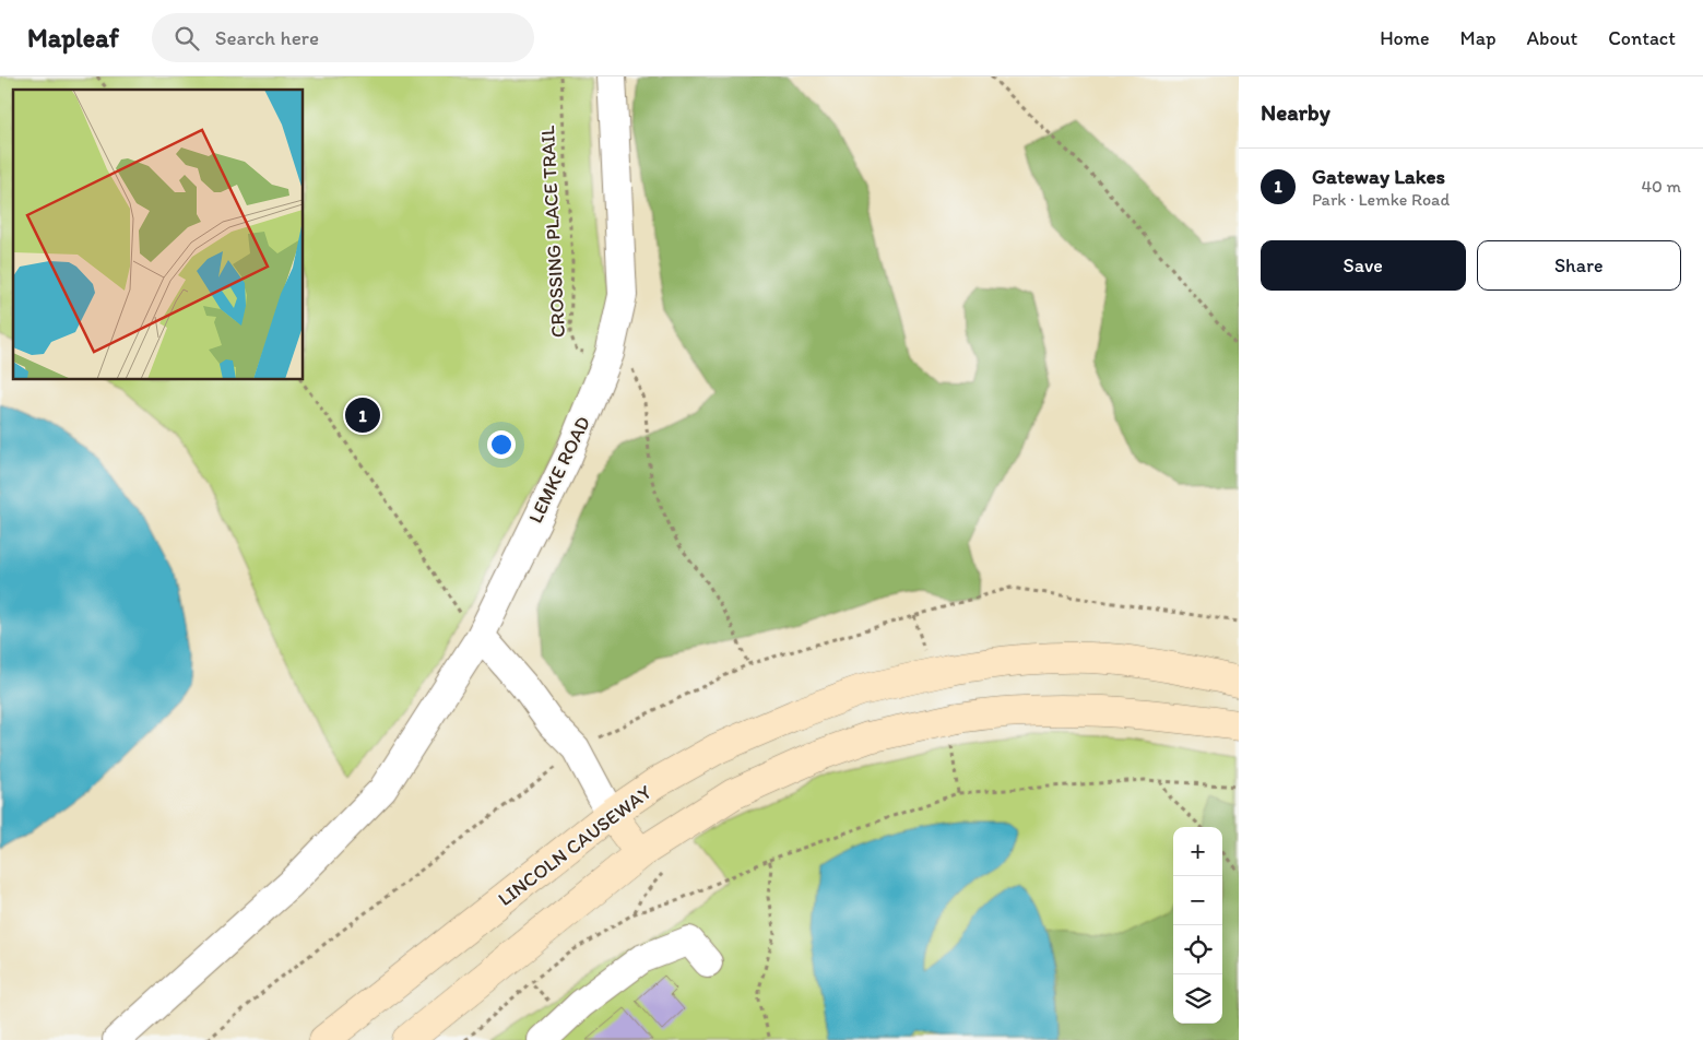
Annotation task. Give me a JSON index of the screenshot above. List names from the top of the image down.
{
  "streets": {
    "main road": ["LINCOLN CAUSEWAY"],
    "street": ["LEMKE ROAD"],
    "path": ["CROSSING PLACE TRAIL"]
  },
  "crossings": [
    ["CROSSING PLACE TRAIL", "LEMKE ROAD"]
  ],
  "page": {
    "header": "Mapleaf",
    "search": "Search here",
    "nav": [
      "Home",
      "Map",
      "About",
      "Contact"
    ],
    "heading": "Nearby",
    "list": [
      {
        "mark": "1",
        "name": "Gateway Lakes",
        "note": "Park · Lemke Road",
        "value": "40 m"
      }
    ],
    "buttons": ["Save", "Share"],
    "pins": "1",
    "map_buttons": ["+", "−"]
  }
}
